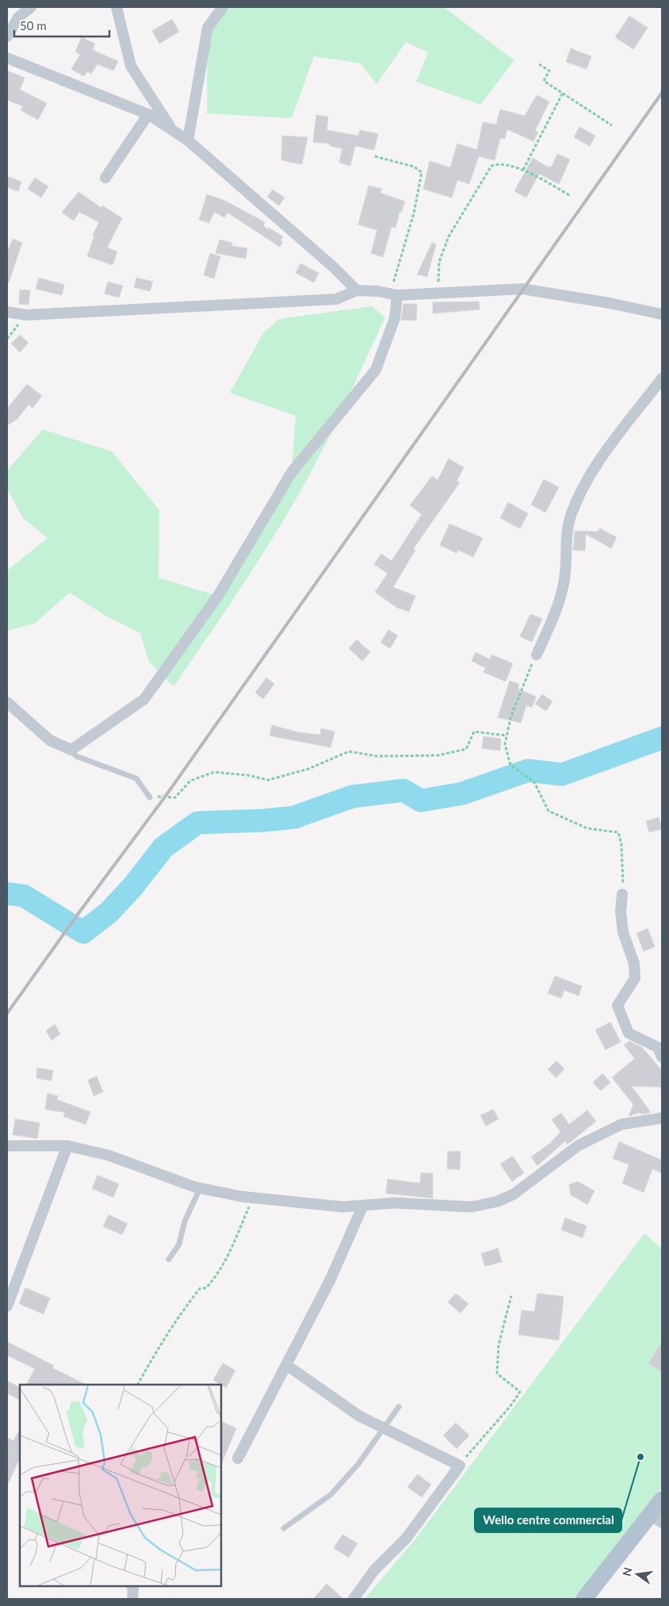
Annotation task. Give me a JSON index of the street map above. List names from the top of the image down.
{
  "places": ["Wello centre commercial"],
  "scale_bar": "50 m",
  "north": "left"
}
